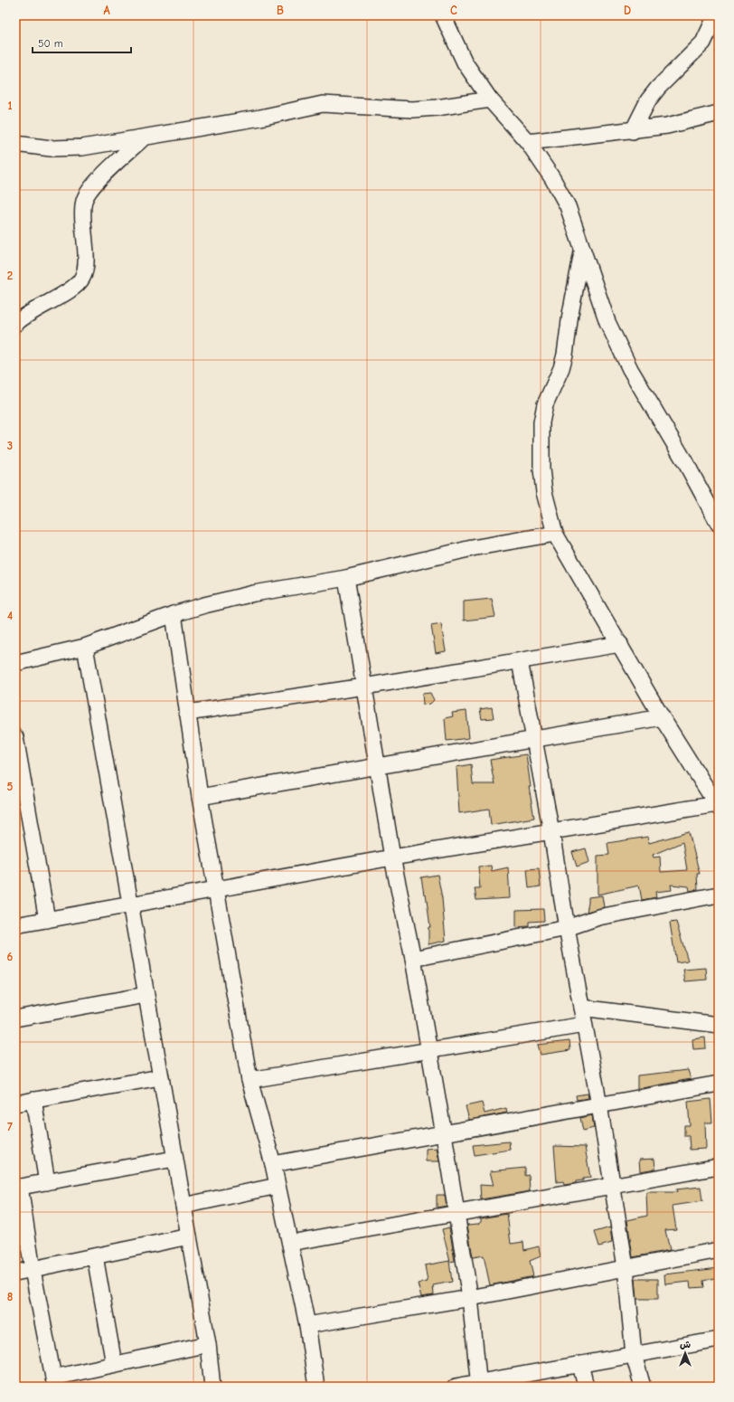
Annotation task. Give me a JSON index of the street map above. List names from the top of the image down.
{
  "scale_bar": "50 m",
  "north": "top",
  "grid": {
    "columns": [
      "A",
      "B",
      "C",
      "D"
    ],
    "rows": [
      "1",
      "2",
      "3",
      "4",
      "5",
      "6",
      "7",
      "8"
    ]
  }
}
